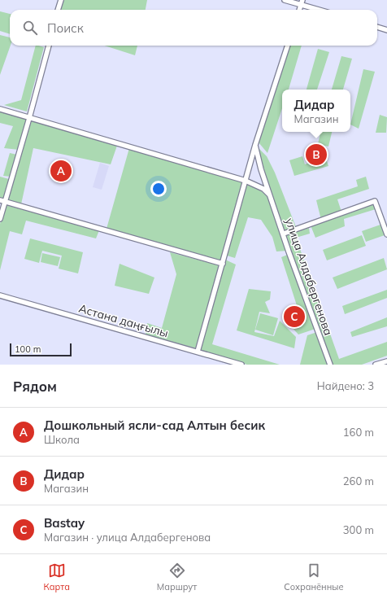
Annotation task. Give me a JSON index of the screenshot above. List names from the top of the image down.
{
  "streets": {
    "street": ["улица Алдабергенова", "Астана даңғылы"]
  },
  "scale_bar": "100 m",
  "page": {
    "search": "Поиск",
    "popup": ["Дидар", "Магазин"],
    "pins": ["B", "A", "C"],
    "scale": "100 m",
    "heading": ["Рядом", "Найдено: 3"],
    "list": [
      {
        "mark": "A",
        "name": "Дошкольный ясли-сад Алтын бесик",
        "note": "Школа",
        "value": "160 m"
      },
      {
        "mark": "B",
        "name": "Дидар",
        "note": "Магазин",
        "value": "260 m"
      },
      {
        "mark": "C",
        "name": "Bastay",
        "note": "Магазин · улица Алдабергенова",
        "value": "300 m"
      }
    ],
    "nav": ["Карта", "Маршрут", "Сохранённые"]
  }
}
